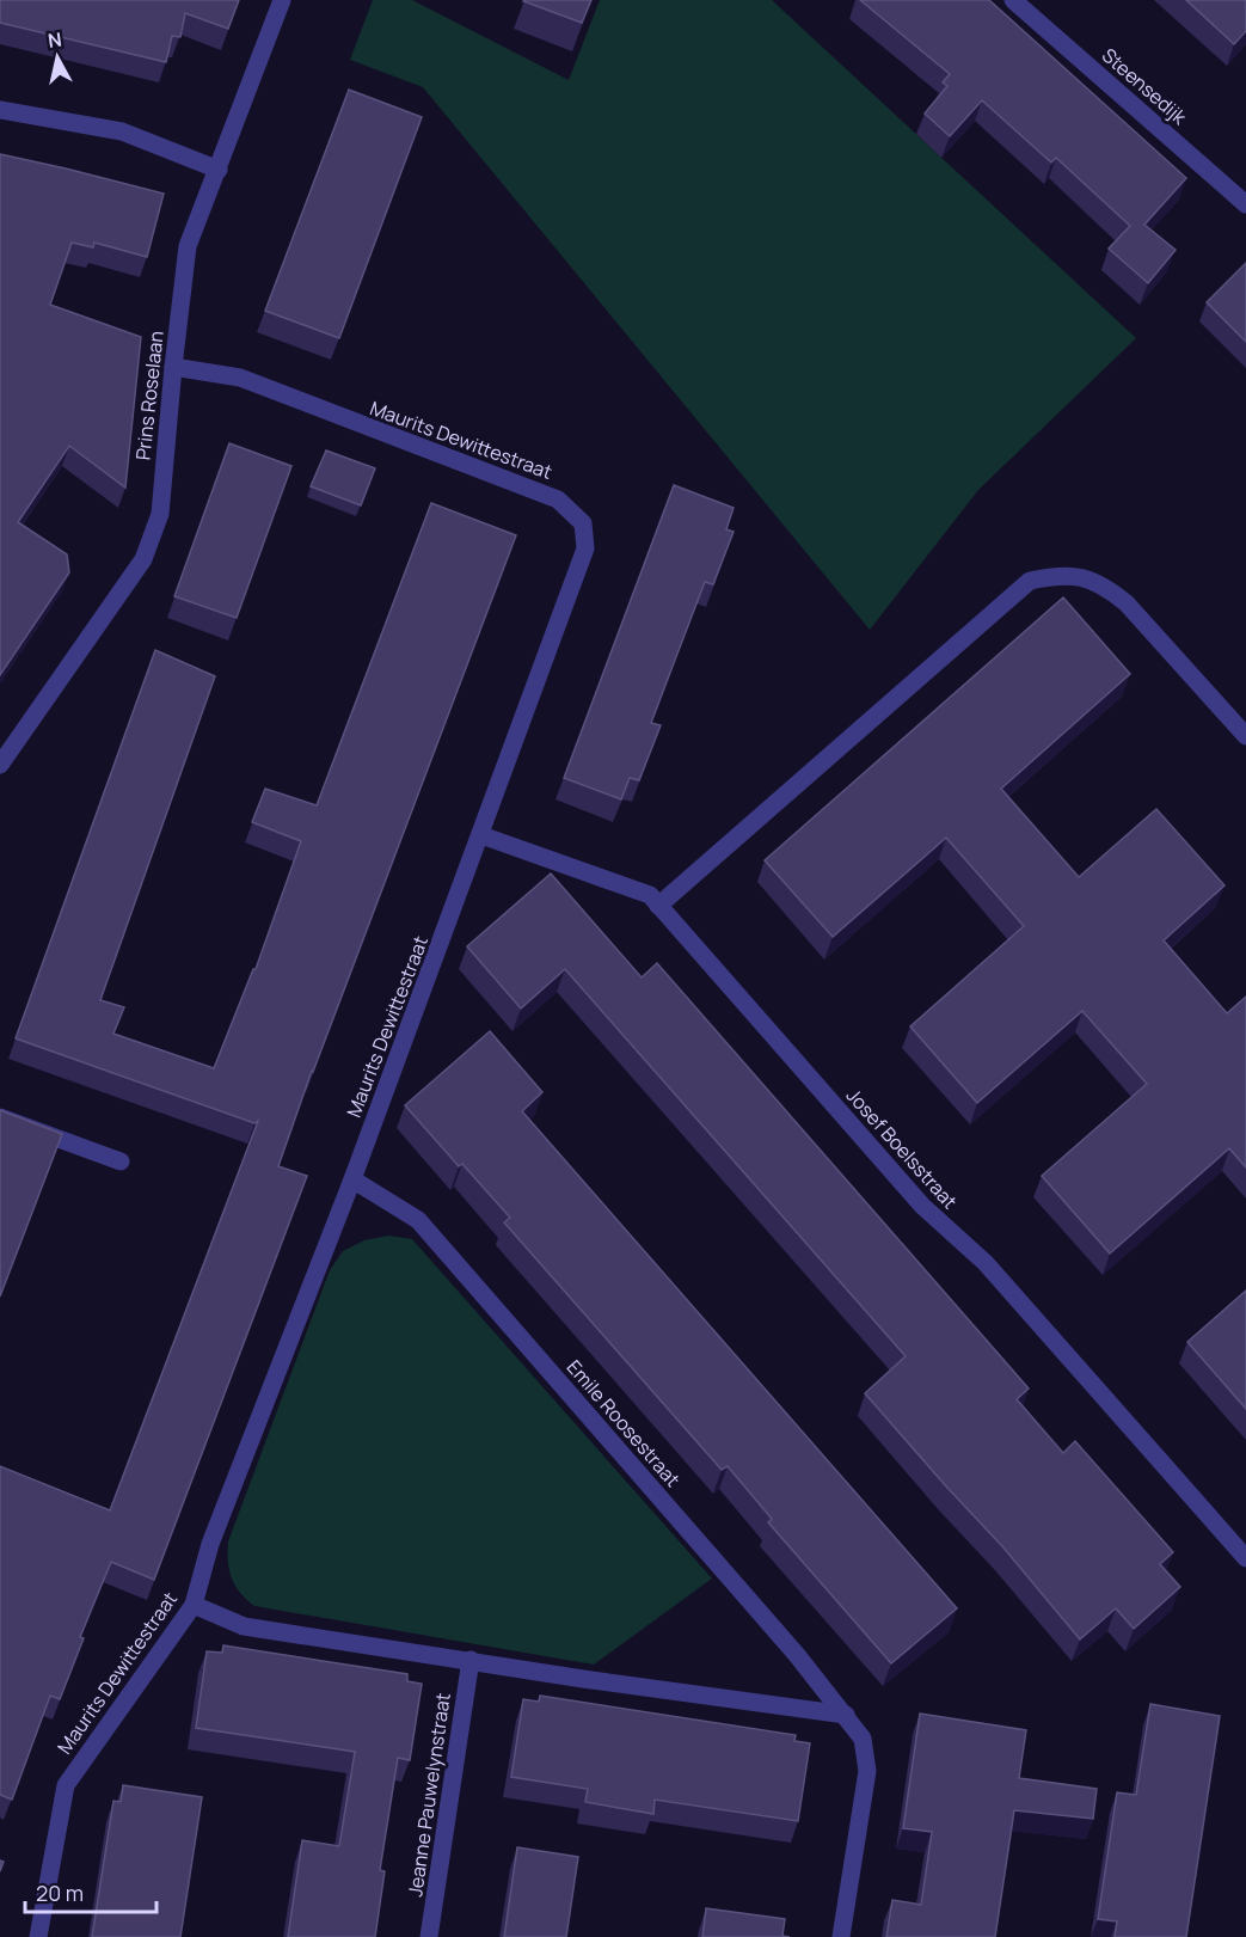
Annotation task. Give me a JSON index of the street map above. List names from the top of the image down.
{
  "streets": {
    "street": [
      "Steensedijk",
      "Prins Roselaan",
      "Maurits Dewittestraat",
      "Josef Boelsstraat",
      "Emile Roosestraat",
      "Jeanne Pauwelynstraat"
    ]
  },
  "crossings": [
    ["Prins Roselaan", "Maurits Dewittestraat"],
    ["Maurits Dewittestraat", "Josef Boelsstraat"],
    ["Maurits Dewittestraat", "Emile Roosestraat"]
  ],
  "scale_bar": "20 m",
  "north": "top"
}
